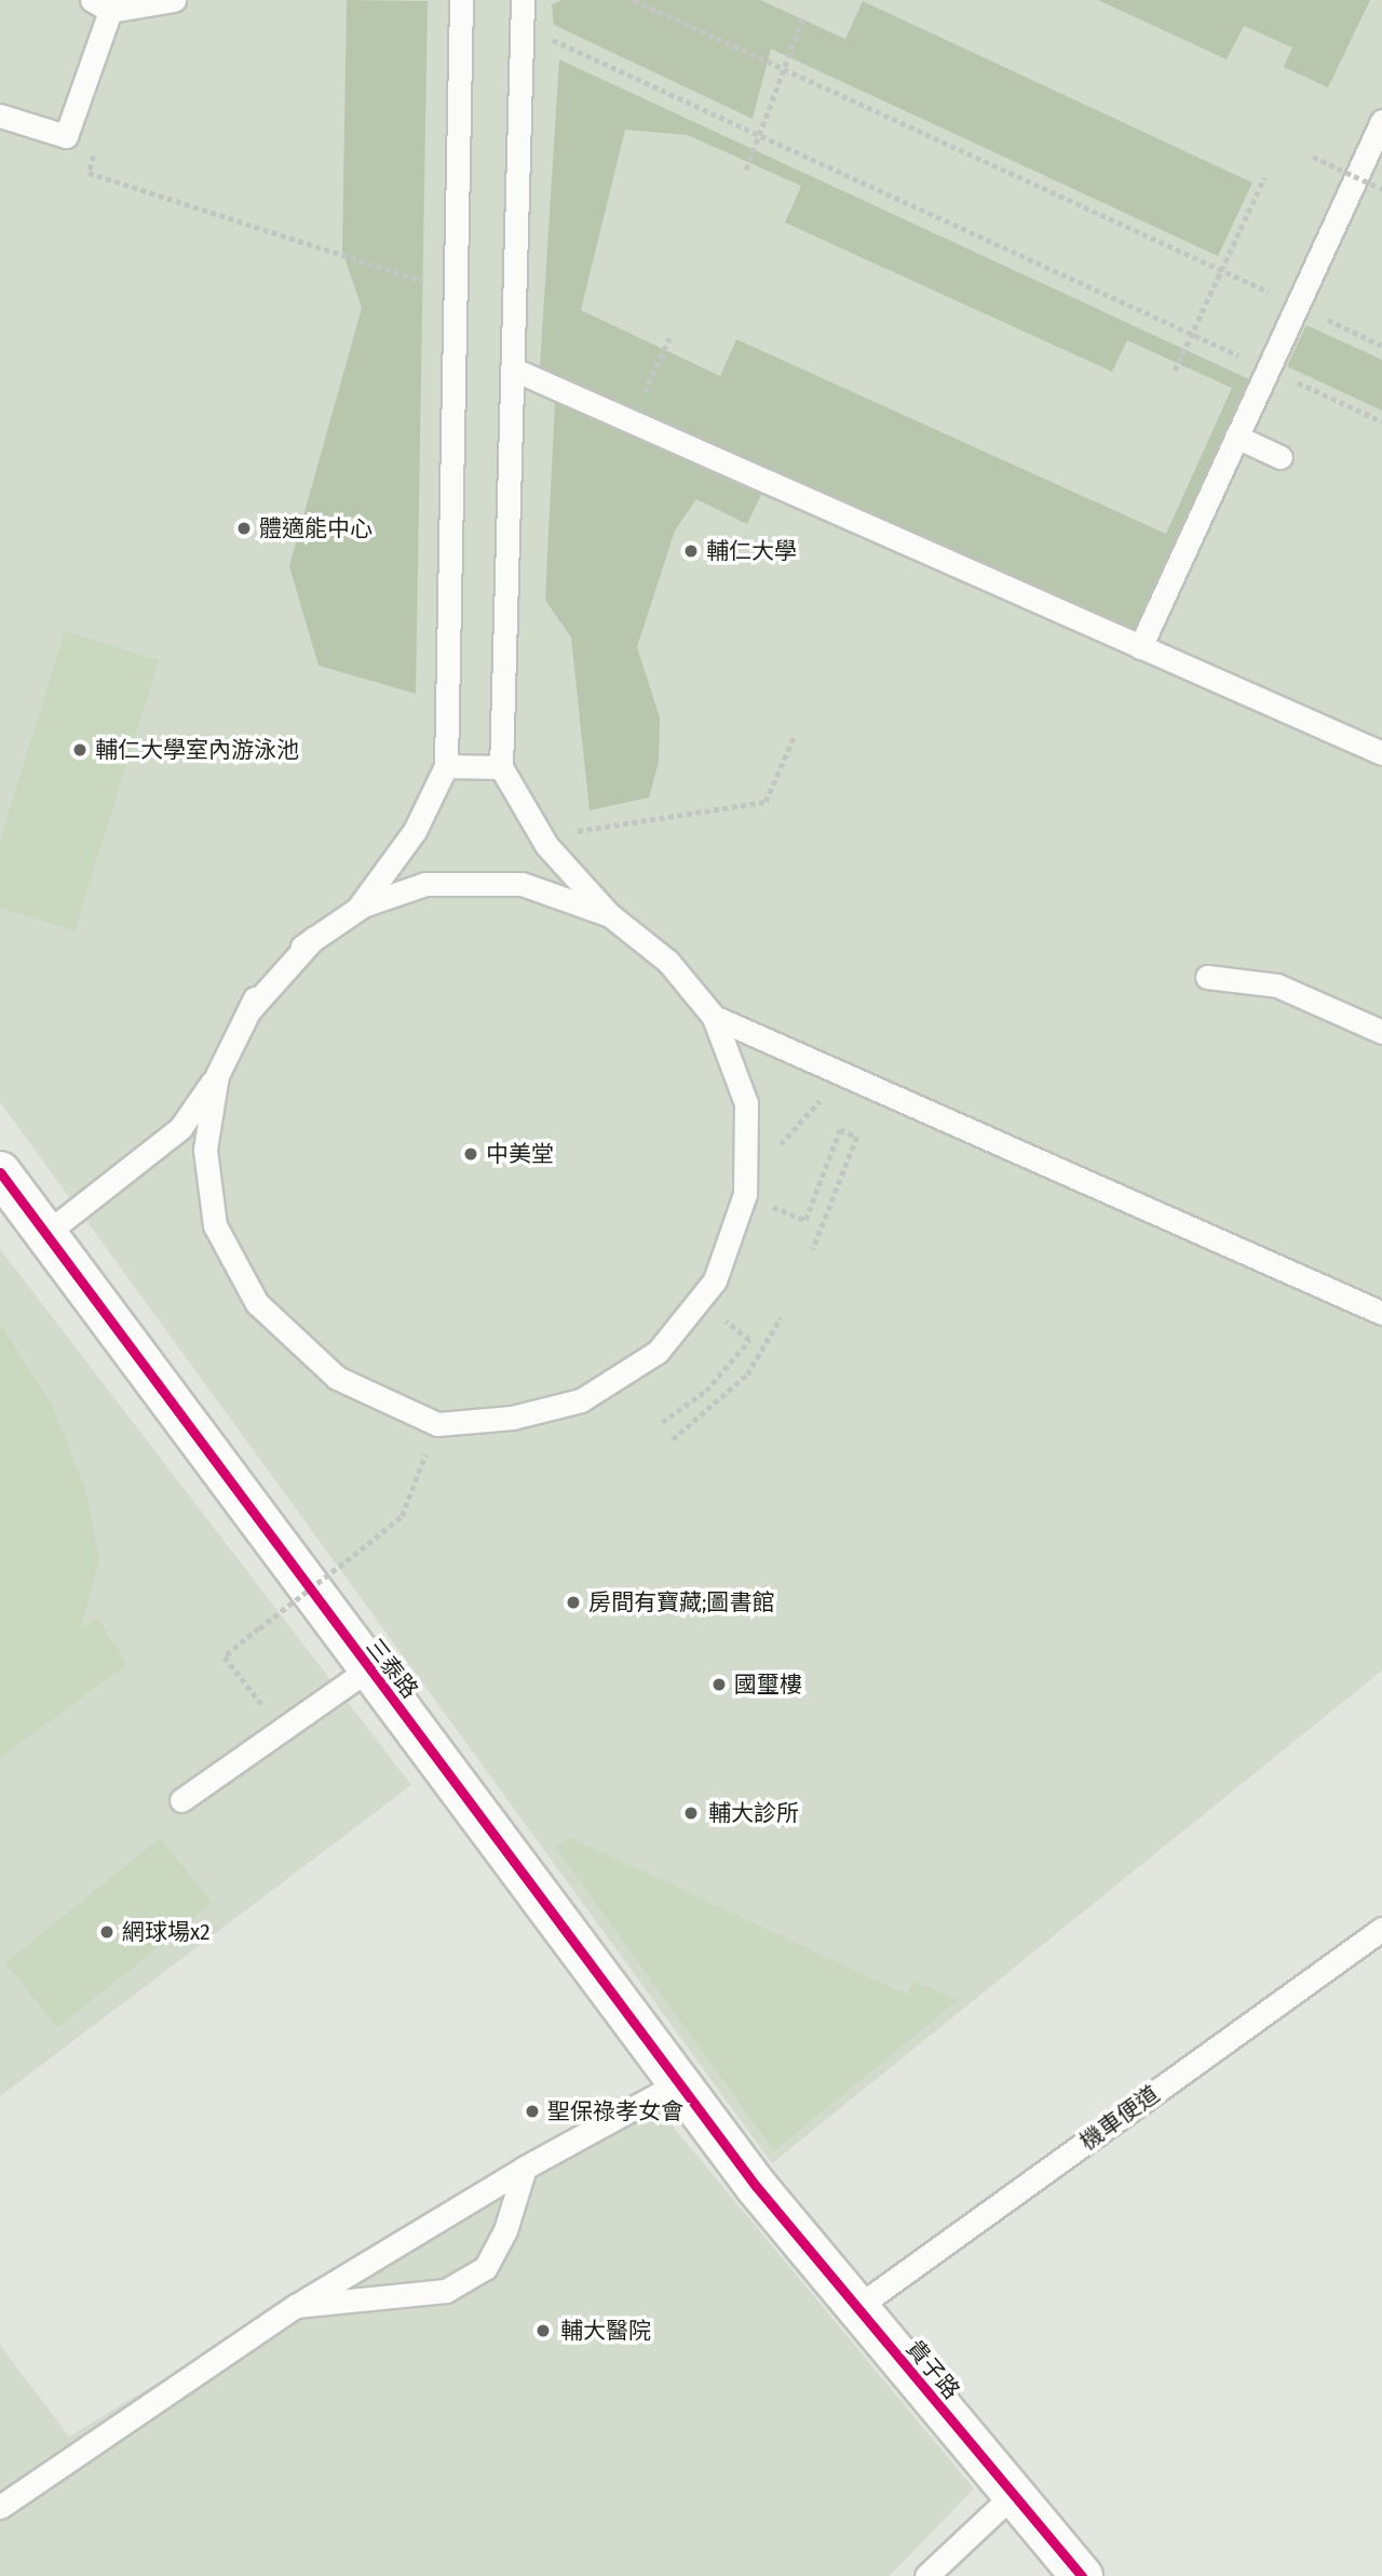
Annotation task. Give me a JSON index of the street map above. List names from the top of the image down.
{
  "streets": {
    "street": ["三泰路", "貴子路"],
    "lane": ["機車便道"]
  },
  "crossings": [
    ["三泰路", "貴子路"],
    ["機車便道", "貴子路"]
  ],
  "places": [
    "體適能中心",
    "輔仁大學",
    "輔仁大學室內游泳池",
    "中美堂",
    "房間有寶藏;圖書館",
    "國璽樓",
    "輔大診所",
    "網球場x2",
    "聖保祿孝女會",
    "輔大醫院"
  ]
}
